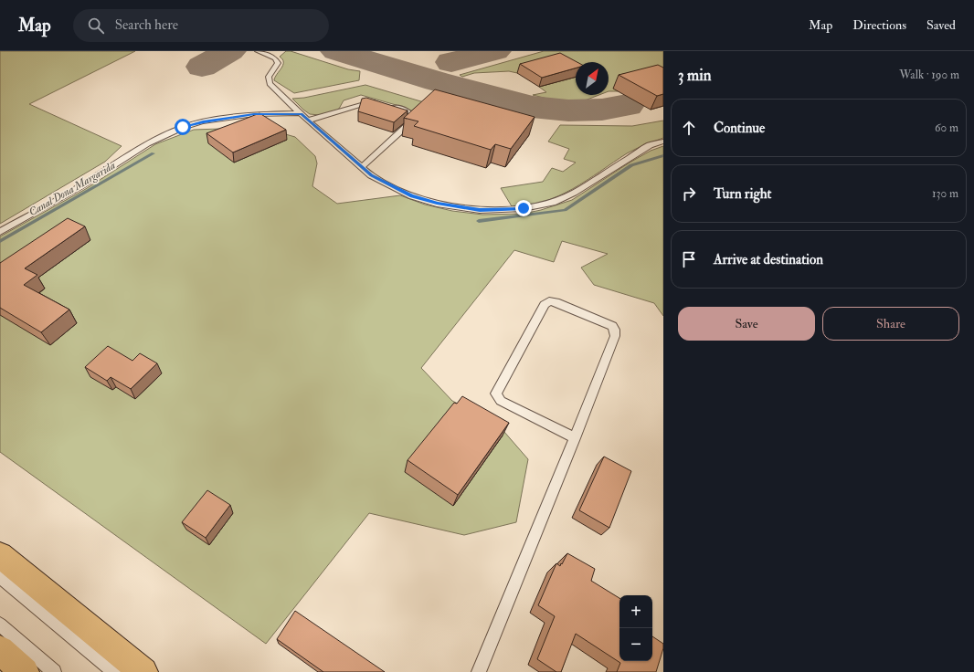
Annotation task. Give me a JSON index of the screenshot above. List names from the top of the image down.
{
  "water": ["Canal Dona Margarida"],
  "north": "top right",
  "page": {
    "header": "Map",
    "search": "Search here",
    "nav": ["Map", "Directions", "Saved"],
    "heading": ["3 min", "Walk · 190 m"],
    "list": [
      ["Continue", "60 m"],
      ["Turn right", "130 m"],
      "Arrive at destination"
    ],
    "buttons": ["Save", "Share"],
    "map_buttons": ["+", "−"]
  }
}
